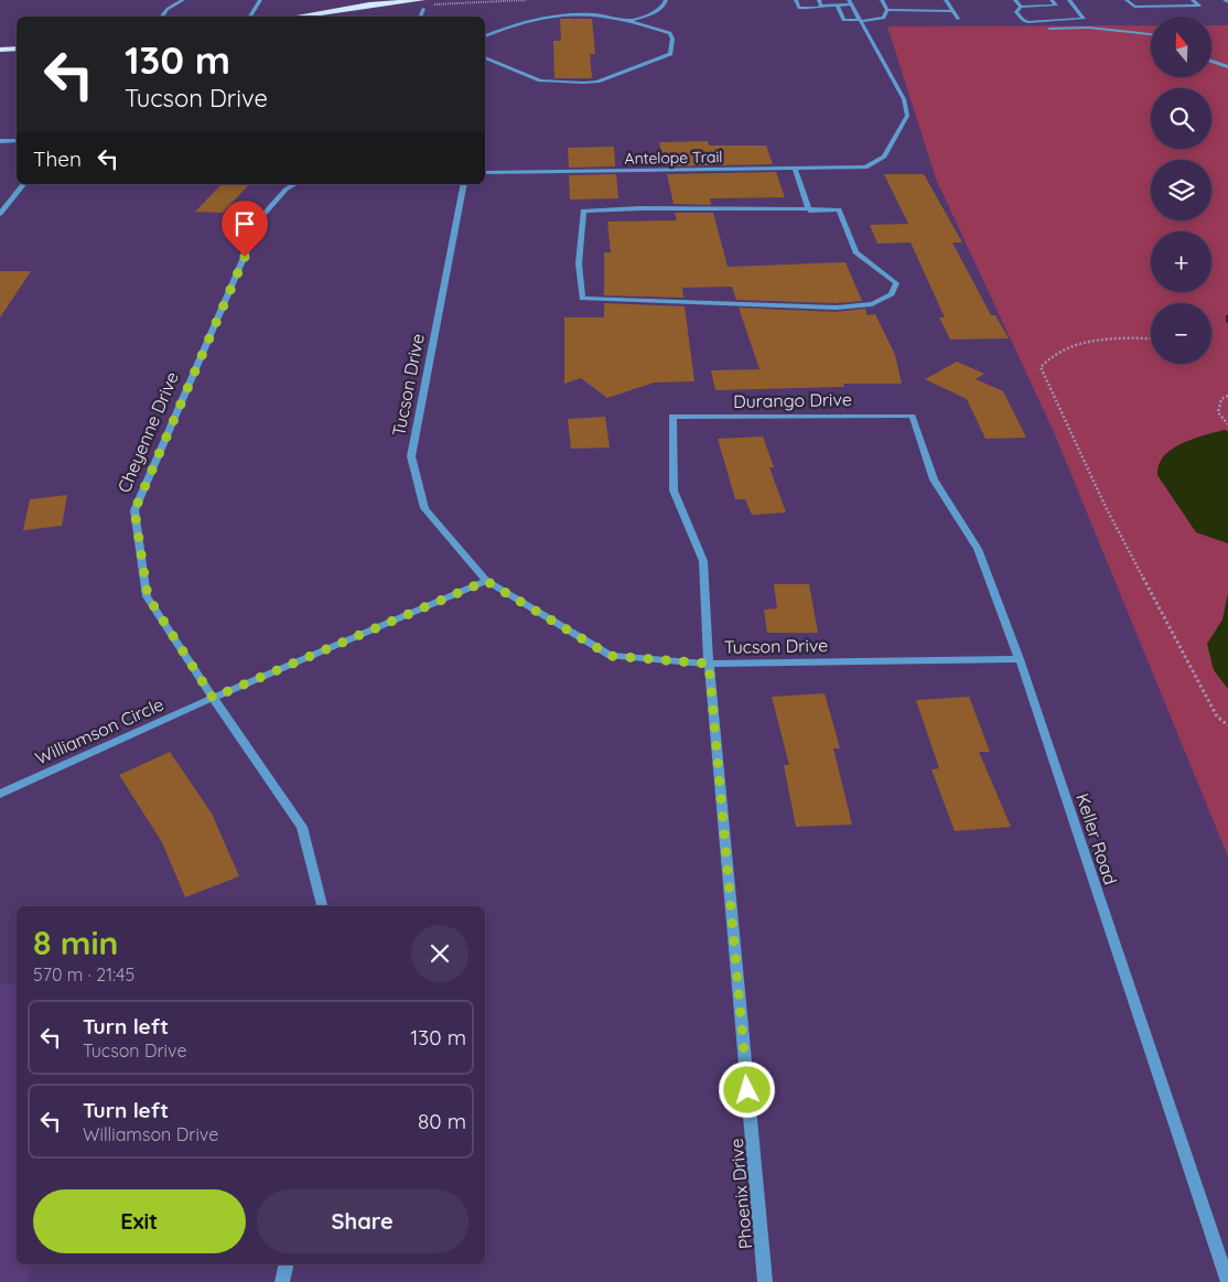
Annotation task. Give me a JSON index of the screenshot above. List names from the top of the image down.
{
  "streets": {
    "street": [
      "Antelope Trail",
      "Tucson Drive",
      "Durango Drive",
      "Cheyenne Drive",
      "Williamson Circle",
      "Keller Road",
      "Phoenix Drive"
    ]
  },
  "crossings": [
    ["Tucson Drive", "Williamson Circle"],
    ["Tucson Drive", "Keller Road"],
    ["Tucson Drive", "Phoenix Drive"],
    ["Durango Drive", "Keller Road"],
    ["Durango Drive", "Phoenix Drive"],
    ["Cheyenne Drive", "Williamson Circle"]
  ],
  "north": "top",
  "page": {
    "map_buttons": ["+", "−"],
    "turn": ["130 m", "Tucson Drive"],
    "then": "Then",
    "heading": ["8 min", "570 m · 21:45"],
    "list": [
      {
        "name": "Turn left",
        "note": "Tucson Drive",
        "value": "130 m"
      },
      {
        "name": "Turn left",
        "note": "Williamson Drive",
        "value": "80 m"
      }
    ],
    "buttons": ["Exit", "Share"]
  }
}
